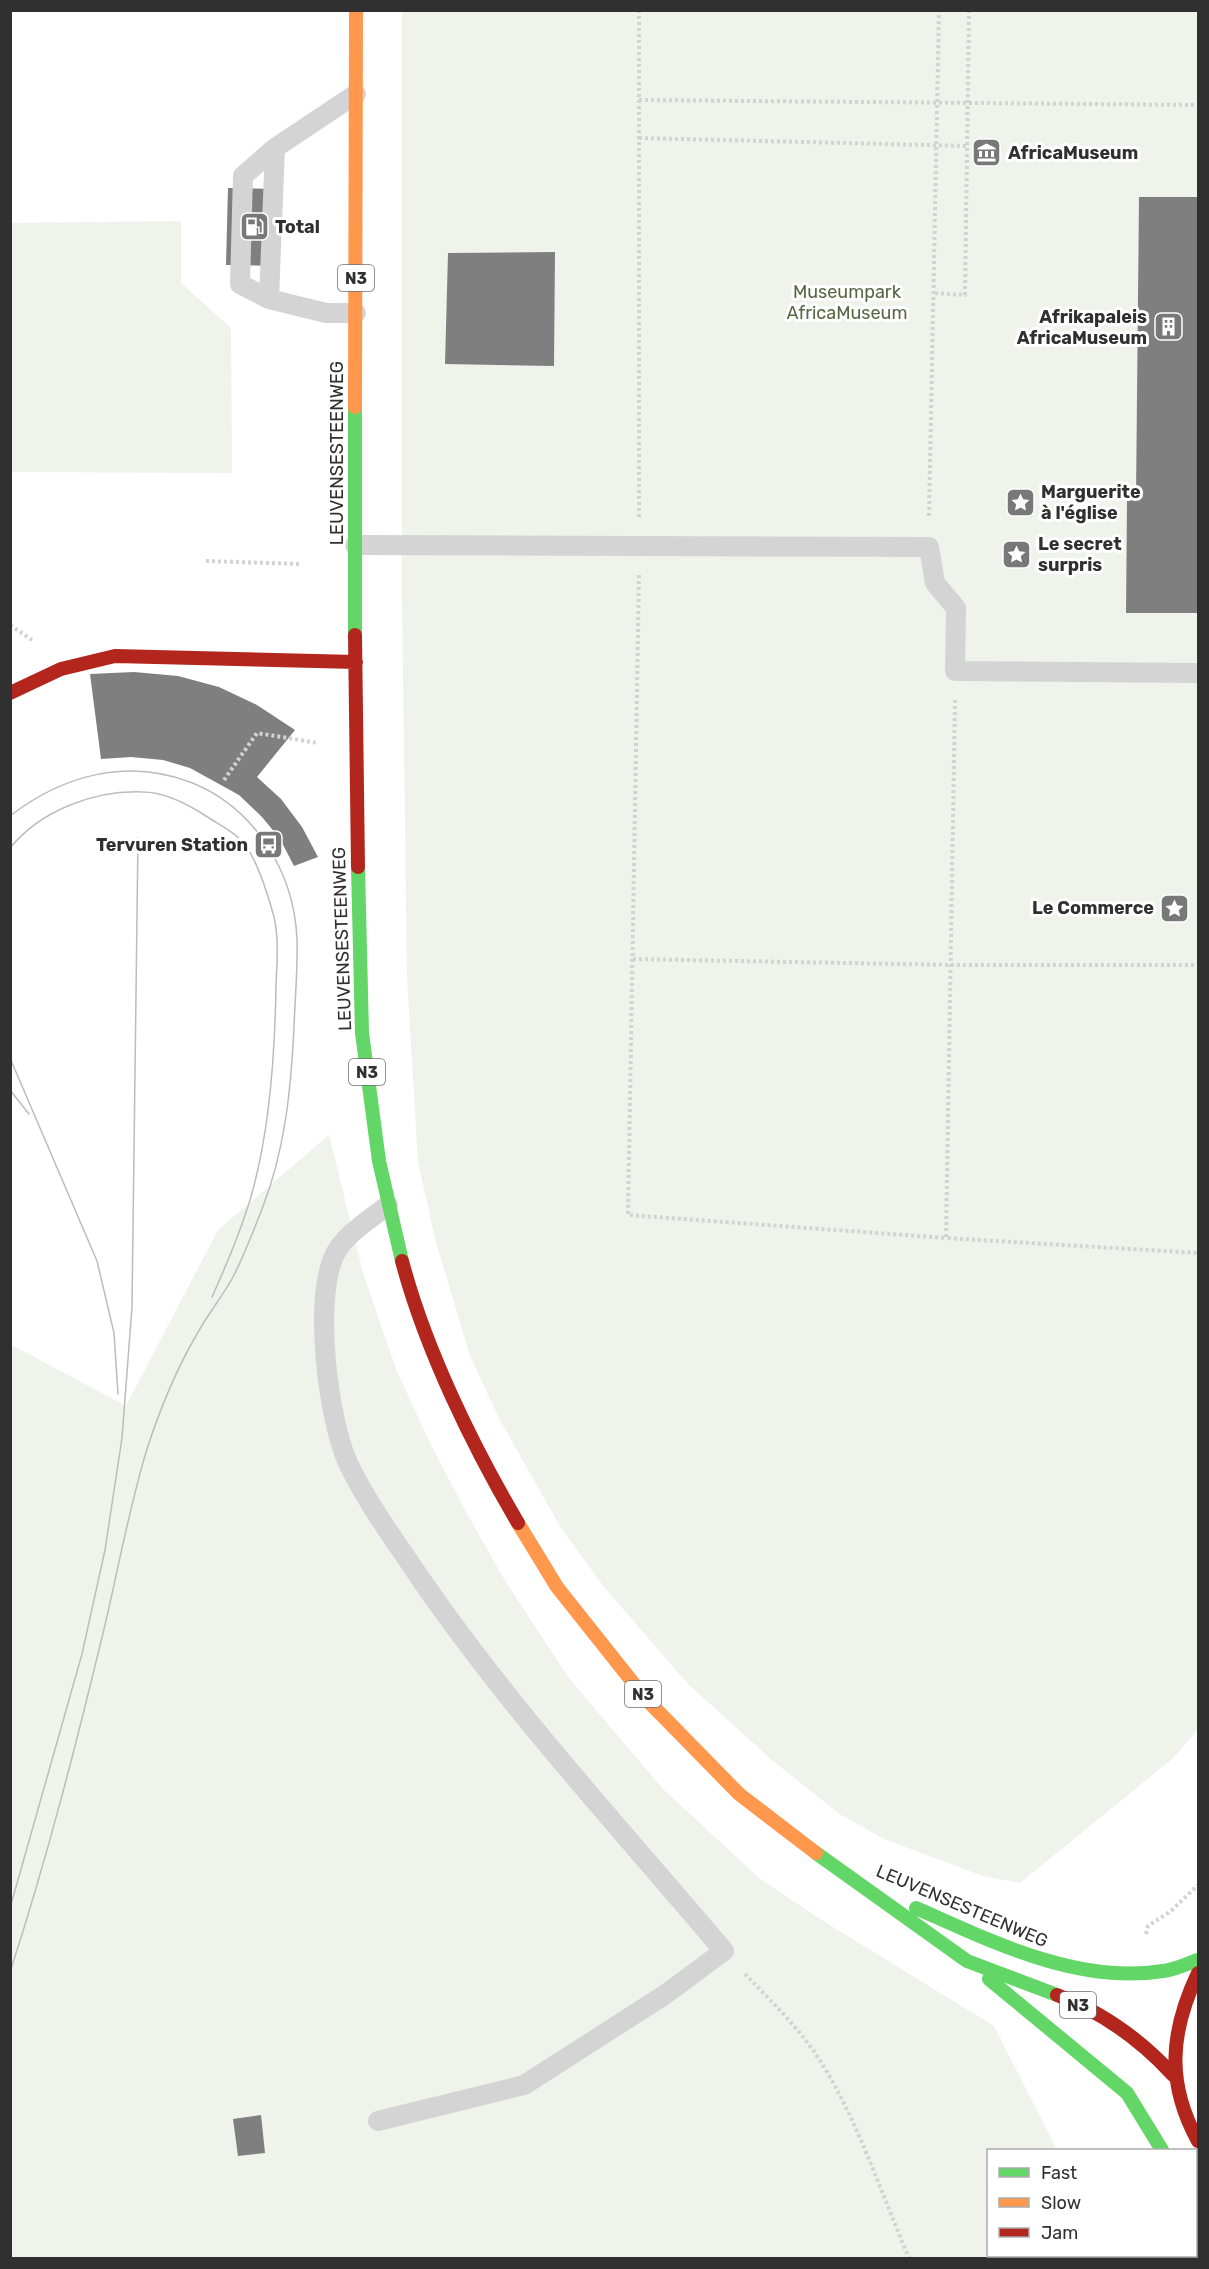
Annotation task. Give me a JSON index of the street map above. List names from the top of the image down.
{
  "streets": {
    "main road": ["N3", "LEUVENSESTEENWEG"]
  },
  "crossings": [
    ["N3", "LEUVENSESTEENWEG"]
  ],
  "parks": ["Museumpark AfricaMuseum"],
  "places": {
    "museum": ["AfricaMuseum"],
    "fuel station": ["Total"],
    "building": ["Afrikapaleis AfricaMuseum"],
    "place": ["Marguerite à l'église", "Le secret surpris", "Le Commerce"],
    "bus stop": ["Tervuren Station"]
  },
  "legend": ["Fast", "Slow", "Jam"]
}
